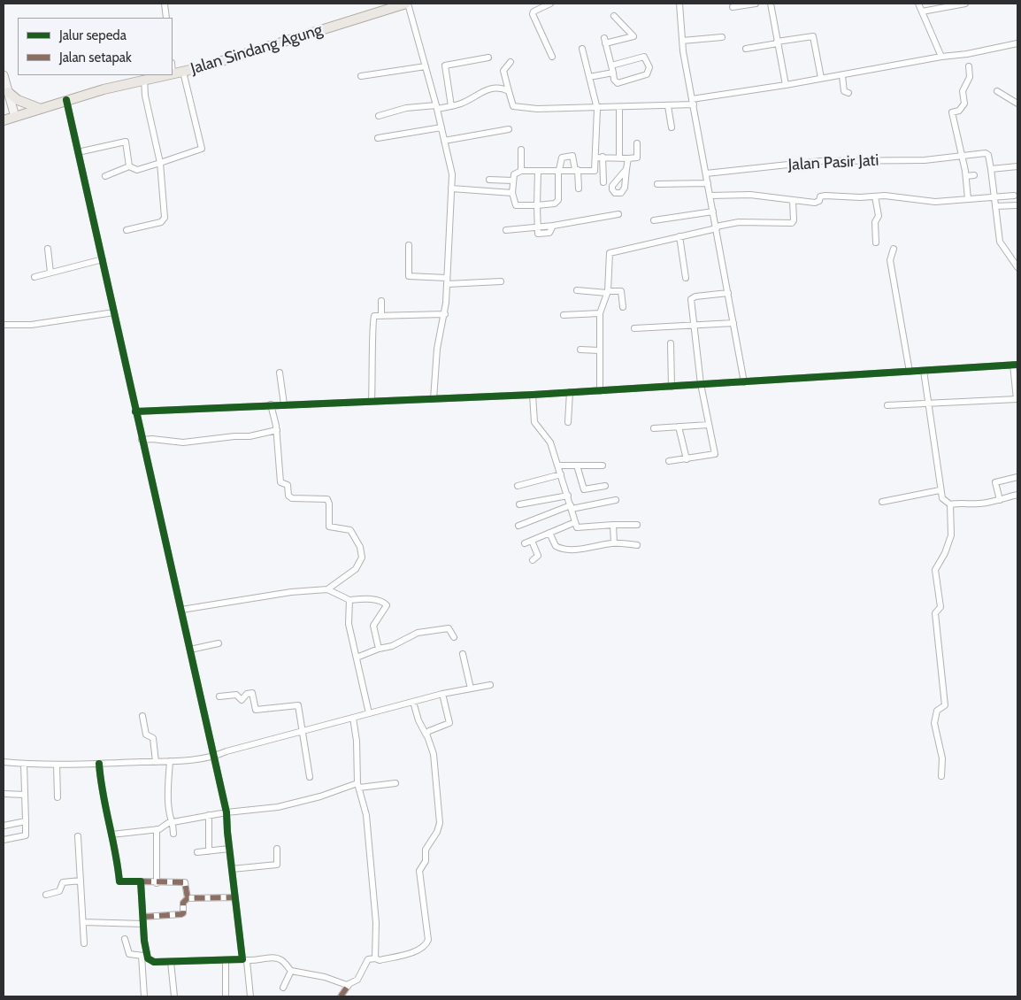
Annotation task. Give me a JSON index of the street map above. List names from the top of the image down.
{
  "streets": {
    "main road": ["Jalan Sindang Agung"],
    "street": ["Jalan Pasir Jati"]
  },
  "legend": ["Jalur sepeda", "Jalan setapak"]
}
